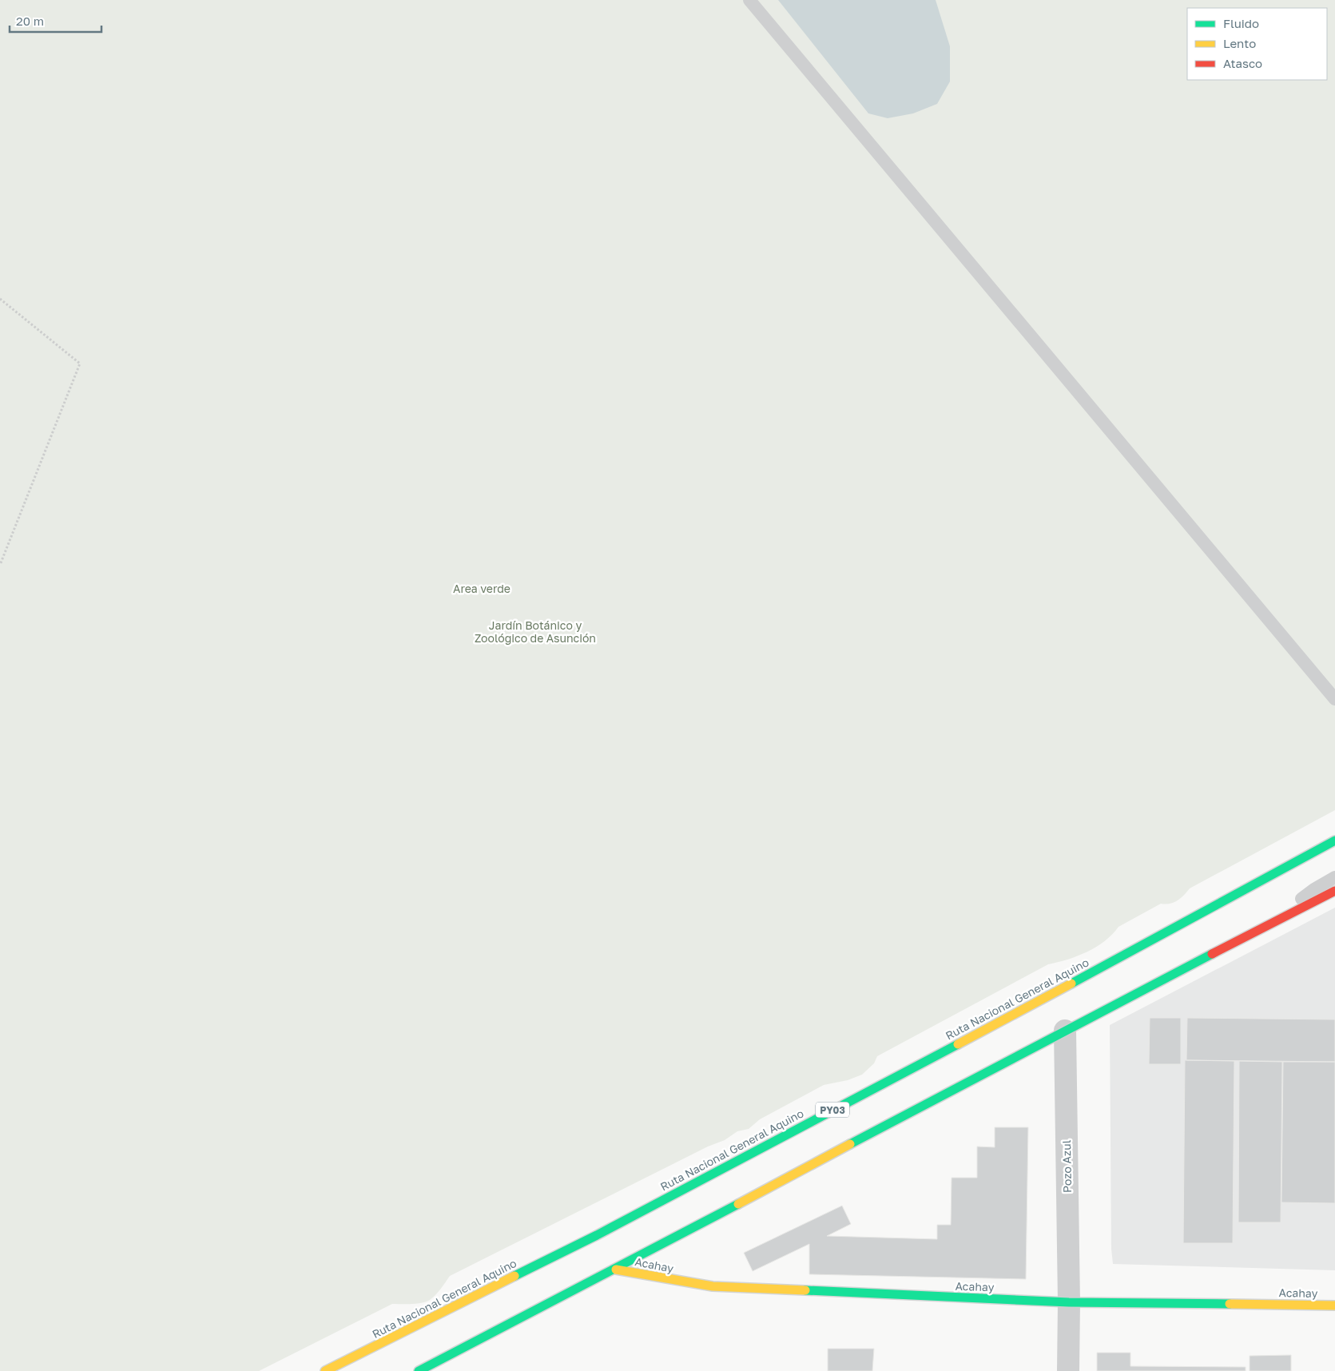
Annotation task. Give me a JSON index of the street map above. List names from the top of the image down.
{
  "streets": {
    "main road": ["Ruta Nacional General Aquino", "PY03", "Acahay"],
    "street": ["Pozo Azul"]
  },
  "crossings": [
    ["Pozo Azul", "Acahay"]
  ],
  "parks": ["Area verde", "Jardín Botánico y Zoológico de Asunción"],
  "legend": ["Fluido", "Lento", "Atasco"],
  "scale_bar": "20 m"
}
